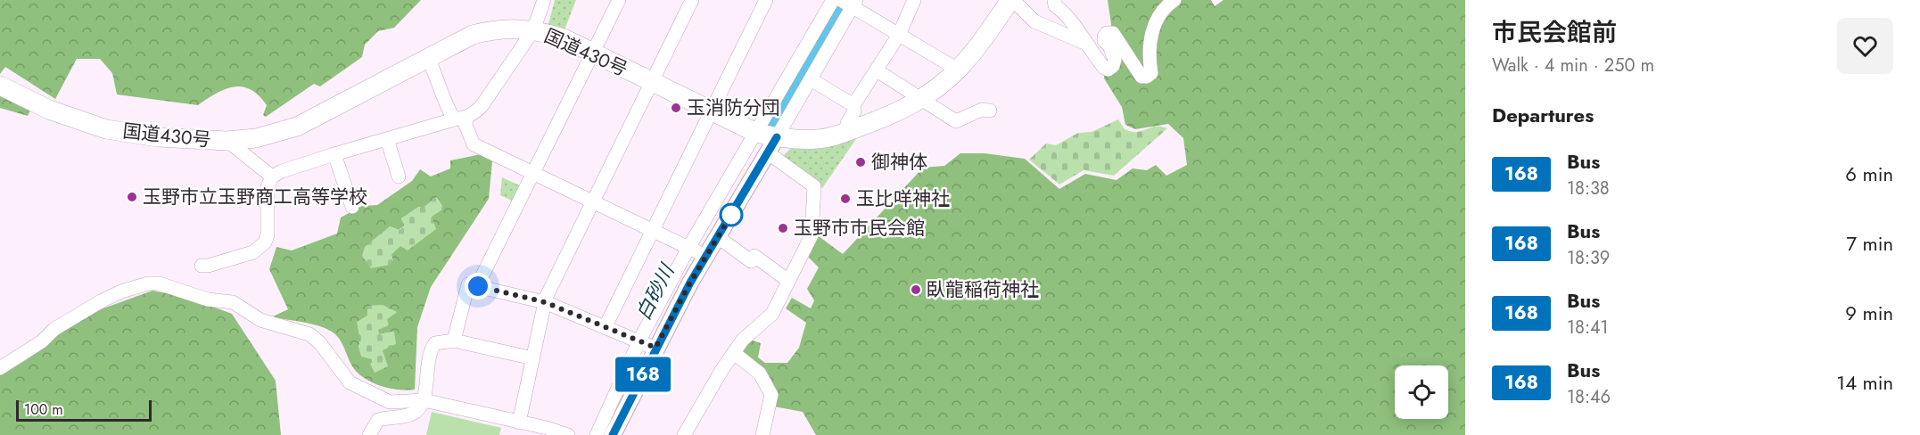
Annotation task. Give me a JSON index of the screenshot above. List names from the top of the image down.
{
  "streets": {
    "highway": ["国道430号"]
  },
  "water": ["白砂川"],
  "places": [
    "玉消防分団",
    "御神体",
    "玉野市立玉野商工高等学校",
    "玉比咩神社",
    "玉野市市民会館",
    "臥龍稲荷神社"
  ],
  "lines": ["bus line 168"],
  "scale_bar": "100 m",
  "page": {
    "on_map": "168",
    "heading": [
      ["市民会館前", "Walk · 4 min · 250 m"],
      "Departures"
    ],
    "list": [
      {
        "mark": "168",
        "name": "Bus",
        "note": "18:38",
        "value": "6 min"
      },
      {
        "mark": "168",
        "name": "Bus",
        "note": "18:39",
        "value": "7 min"
      },
      {
        "mark": "168",
        "name": "Bus",
        "note": "18:41",
        "value": "9 min"
      },
      {
        "mark": "168",
        "name": "Bus",
        "note": "18:46",
        "value": "14 min"
      }
    ],
    "scale": "100 m"
  }
}
